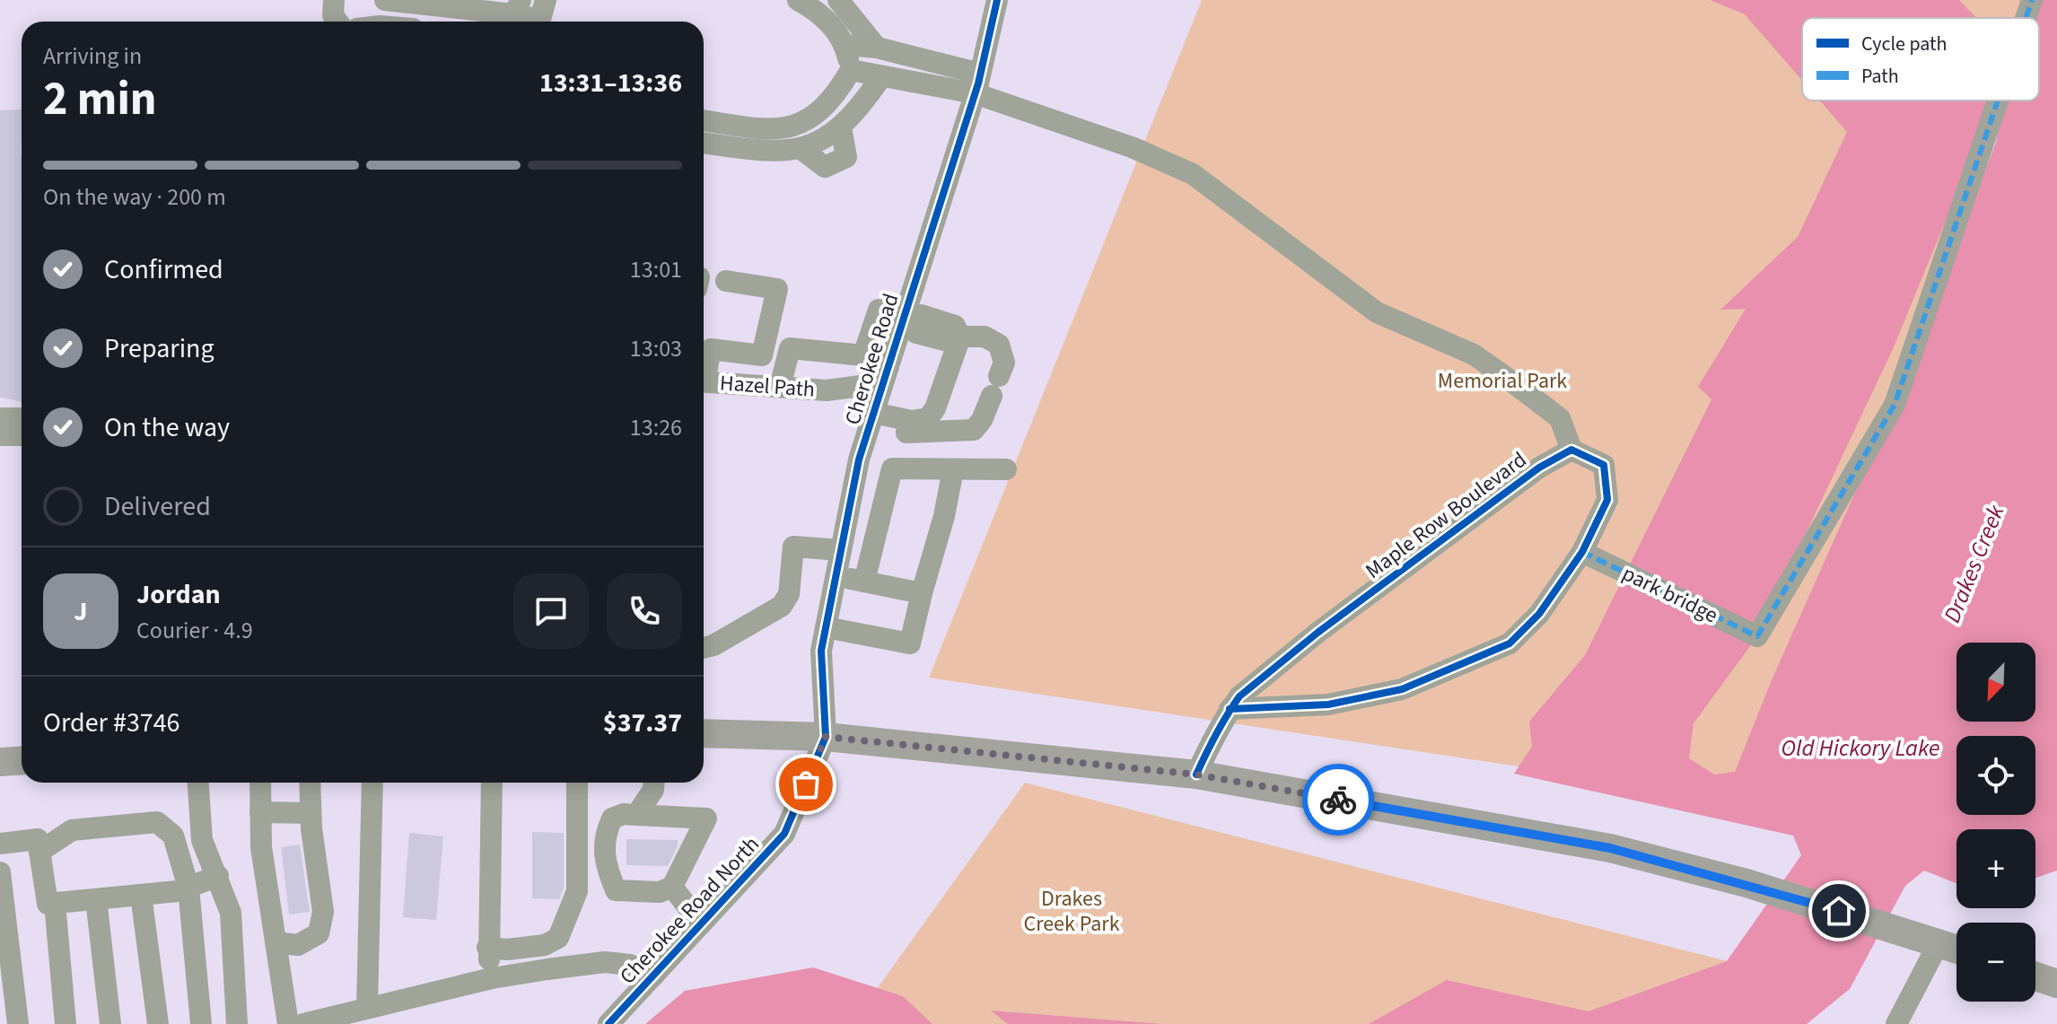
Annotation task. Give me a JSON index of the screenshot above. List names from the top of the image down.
{
  "streets": {
    "street": [
      "Cherokee Road",
      "Hazel Path",
      "Maple Row Boulevard",
      "park bridge",
      "Cherokee Road North"
    ]
  },
  "crossings": [
    ["Cherokee Road", "Hazel Path"],
    ["Cherokee Road", "Cherokee Road North"]
  ],
  "water": ["Drakes Creek", "Old Hickory Lake"],
  "parks": ["Memorial Park", "Drakes Creek Park"],
  "legend": ["Cycle path", "Path"],
  "north": "bottom left",
  "page": {
    "heading": ["2 min", "Arriving in", "13:31–13:36"],
    "panel": [
      "Jordan",
      "Courier · 4.9",
      "Order #3746",
      "$37.37"
    ],
    "bar": "On the way · 200 m",
    "list": [
      ["Confirmed", "13:01"],
      ["Preparing", "13:03"],
      ["On the way", "13:26"],
      "Delivered"
    ],
    "round": "J",
    "map_buttons": ["+", "−"]
  }
}
